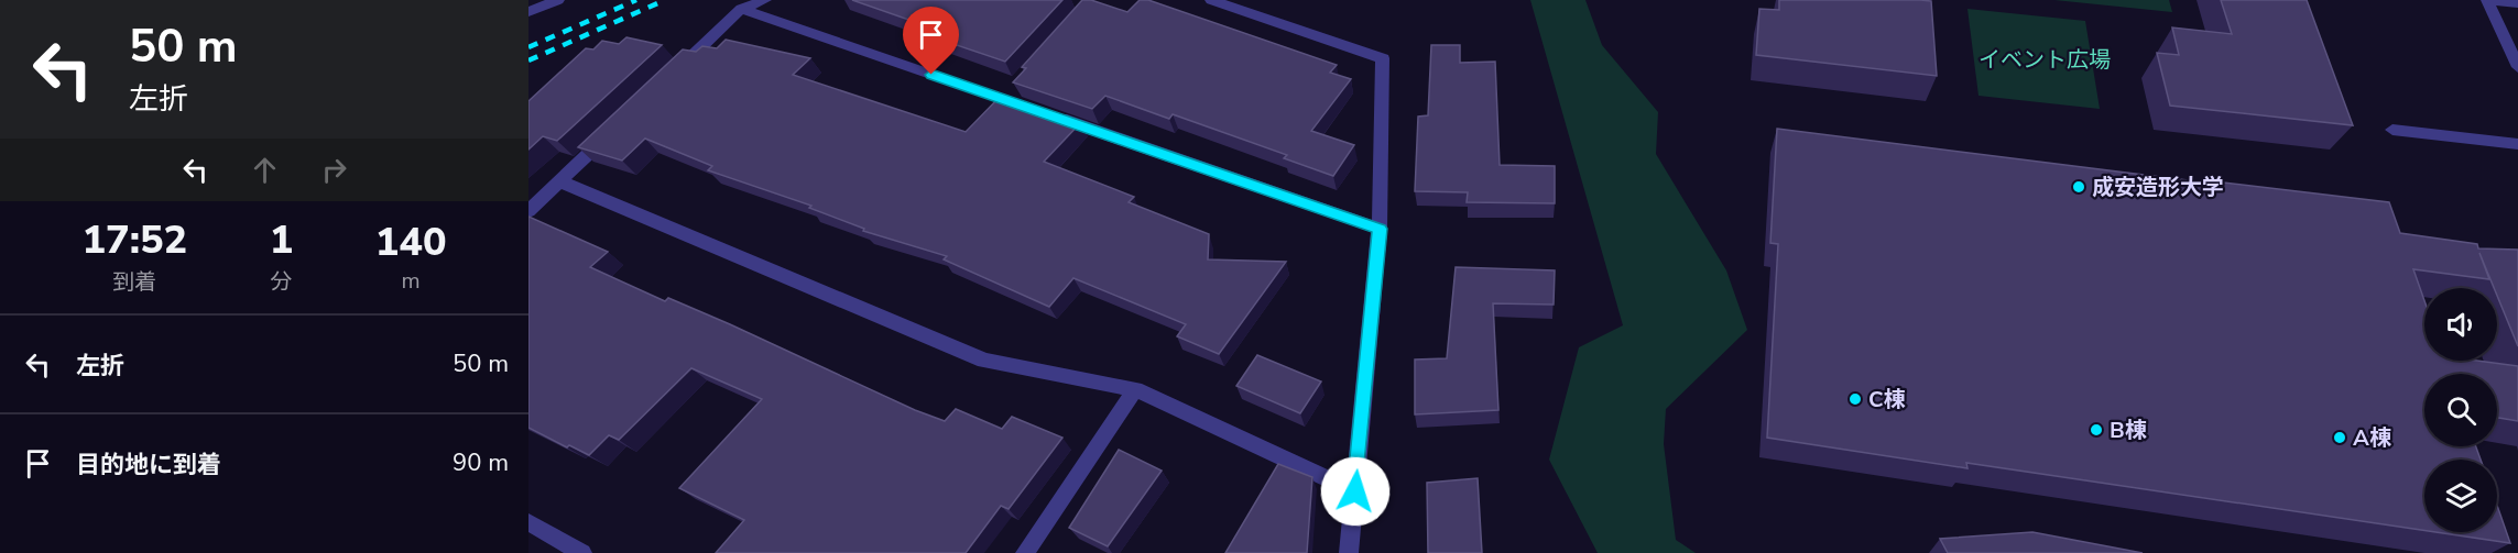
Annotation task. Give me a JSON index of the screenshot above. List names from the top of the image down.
{
  "parks": ["イベント広場"],
  "places": [
    "成安造形大学",
    "C棟",
    "B棟",
    "A棟"
  ],
  "page": {
    "turn": ["50 m", "左折"],
    "eta": [
      "17:52",
      "到着",
      "1",
      "分",
      "140",
      "m"
    ],
    "list": [
      {
        "name": "左折",
        "value": "50 m"
      },
      {
        "name": "目的地に到着",
        "value": "90 m"
      }
    ]
  }
}
